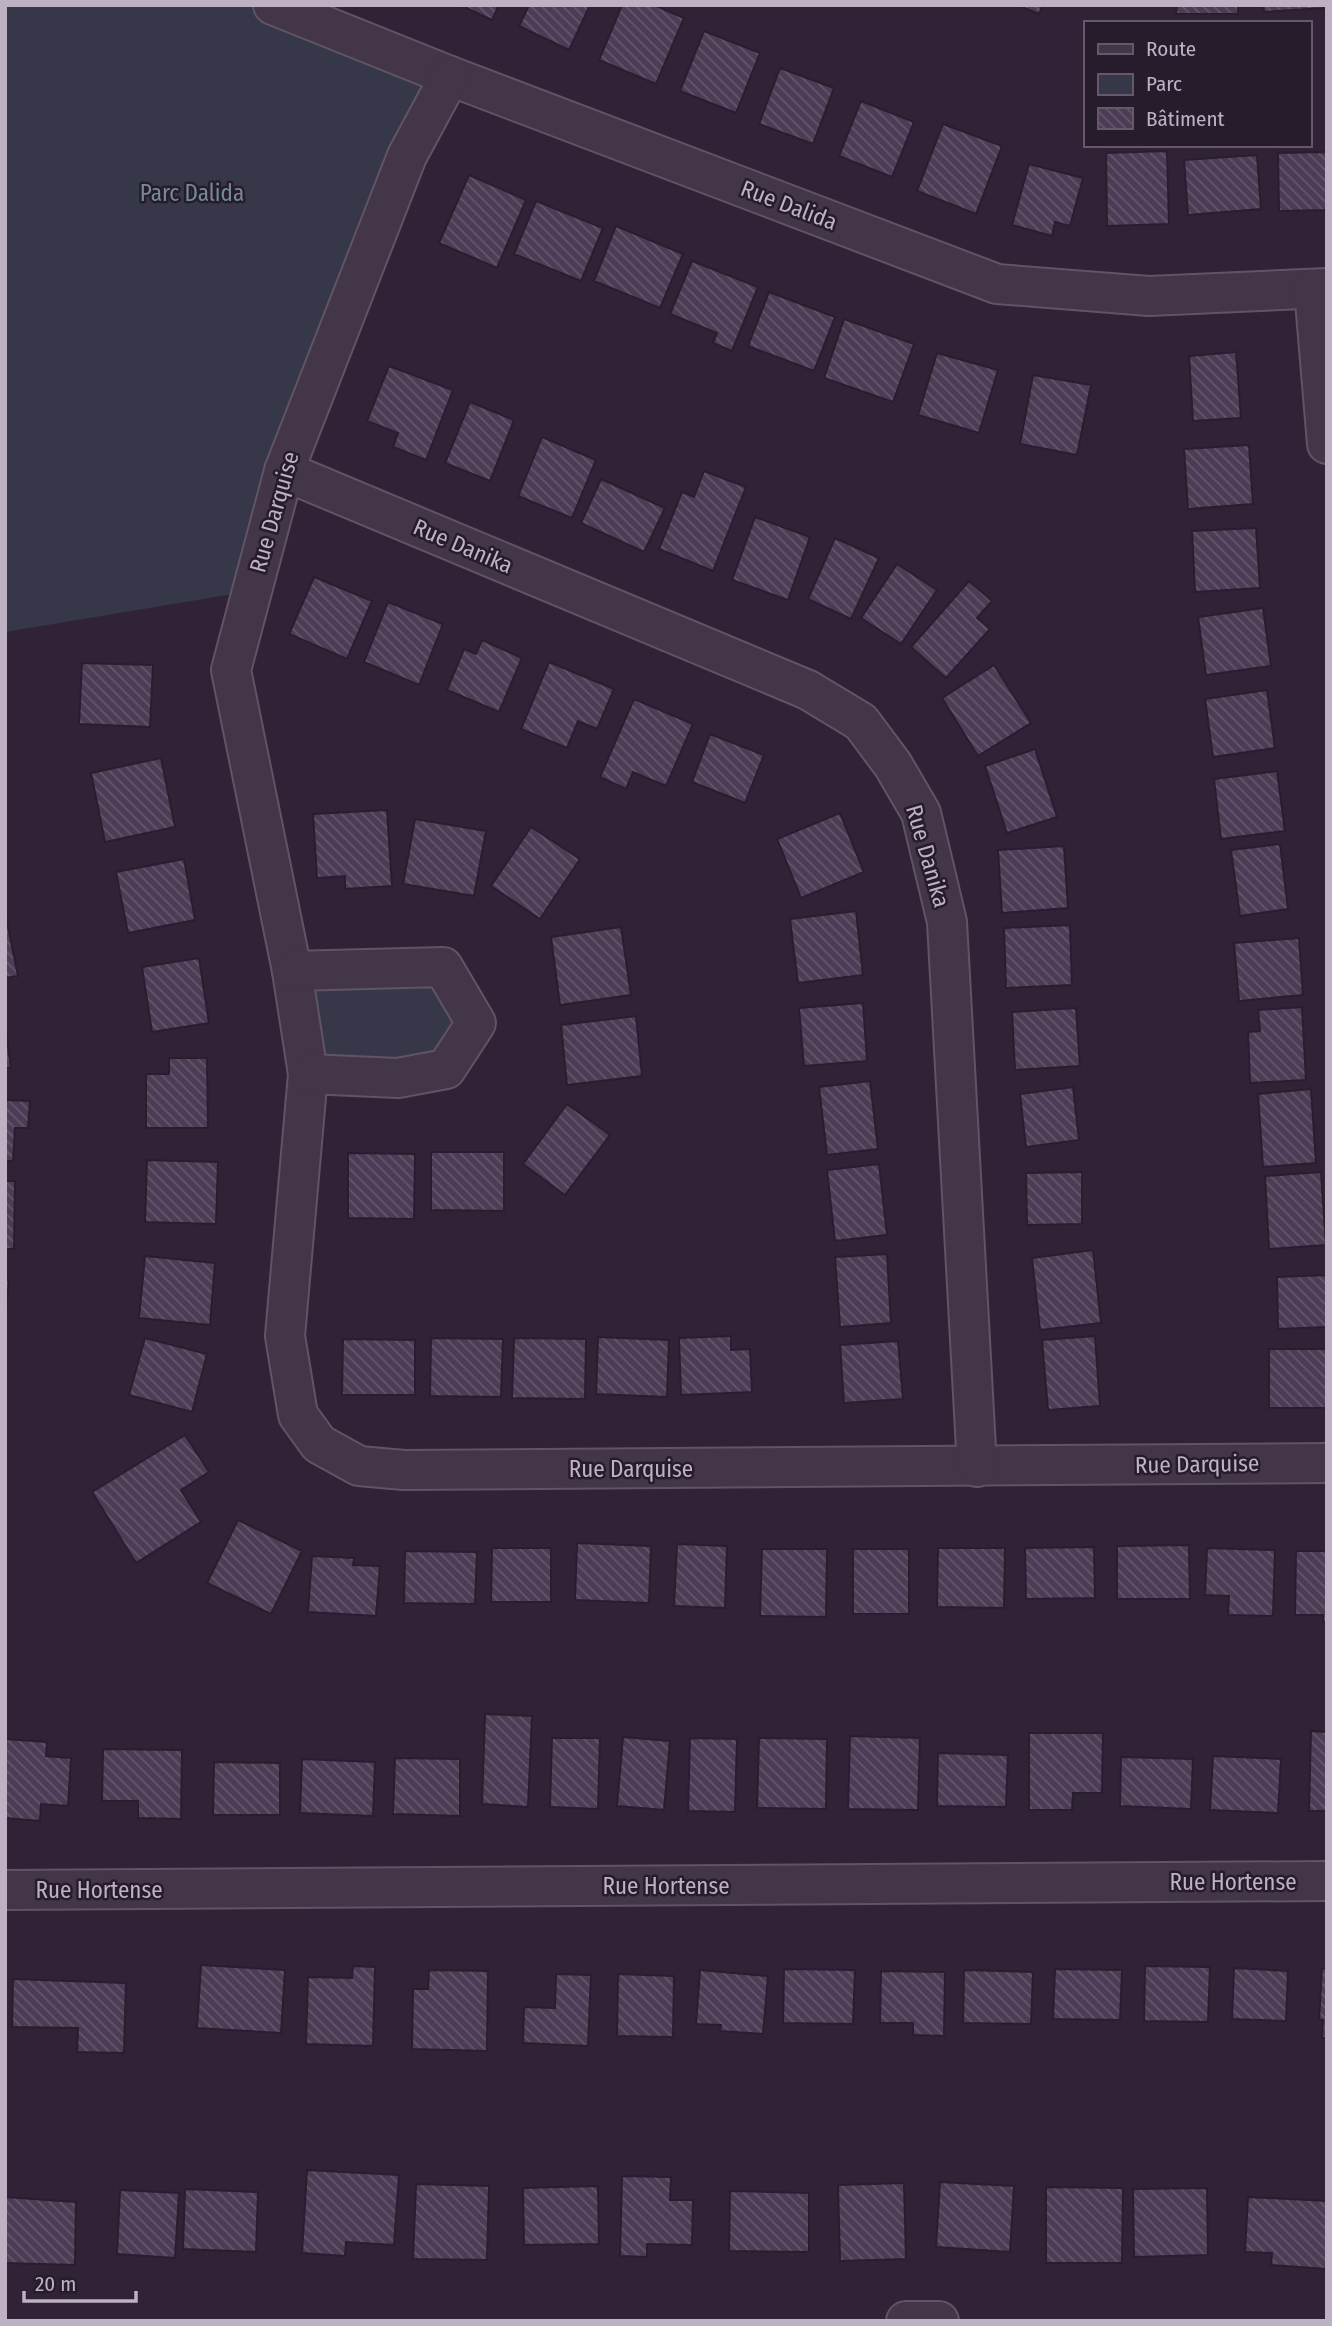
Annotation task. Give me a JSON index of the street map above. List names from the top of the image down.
{
  "streets": {
    "street": [
      "Rue Dalida",
      "Rue Darquise",
      "Rue Danika",
      "Rue Hortense"
    ]
  },
  "crossings": [
    ["Rue Dalida", "Rue Darquise"],
    ["Rue Darquise", "Rue Danika"]
  ],
  "parks": ["Parc Dalida"],
  "legend": ["Route", "Parc", "Bâtiment"],
  "scale_bar": "20 m"
}
